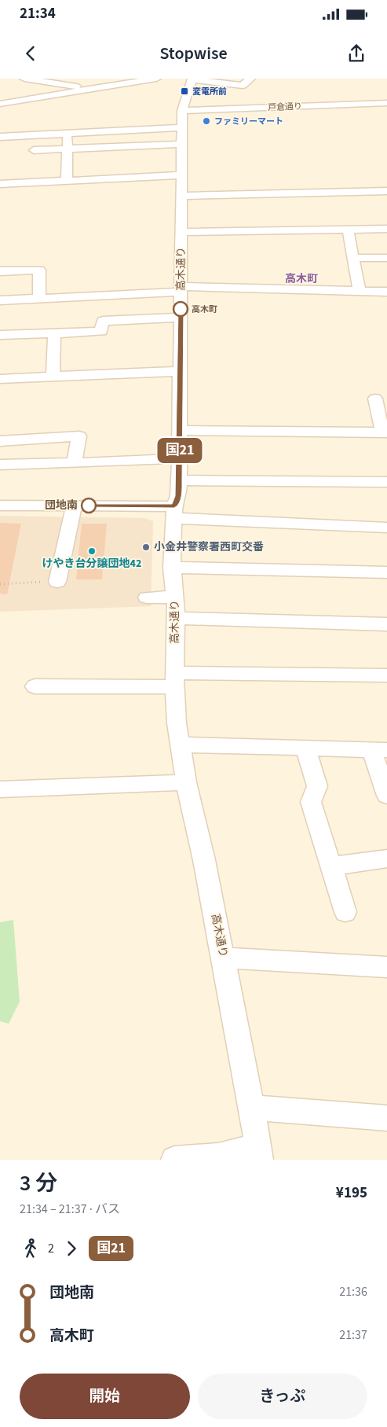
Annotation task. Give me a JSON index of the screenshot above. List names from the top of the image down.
{
  "streets": {
    "street": ["戸倉通り", "高木通り"]
  },
  "crossings": [
    ["戸倉通り", "高木通り"]
  ],
  "districts": ["高木町"],
  "places": {
    "transit": ["変電所前"],
    "other": [
      "ファミリーマート",
      "高木町",
      "団地南",
      "小金井警察署西町交番",
      "けやき台分譲団地42"
    ]
  },
  "lines": ["bus line 国21"],
  "page": {
    "status": "21:34",
    "header": "Stopwise",
    "on_map": "国21",
    "heading": ["3 分", "21:34 – 21:37 · バス", "¥195"],
    "legs": ["2", "国21"],
    "list": [
      {
        "name": "団地南",
        "value": "21:36"
      },
      {
        "name": "高木町",
        "value": "21:37"
      }
    ],
    "buttons": ["開始", "きっぷ"]
  }
}
